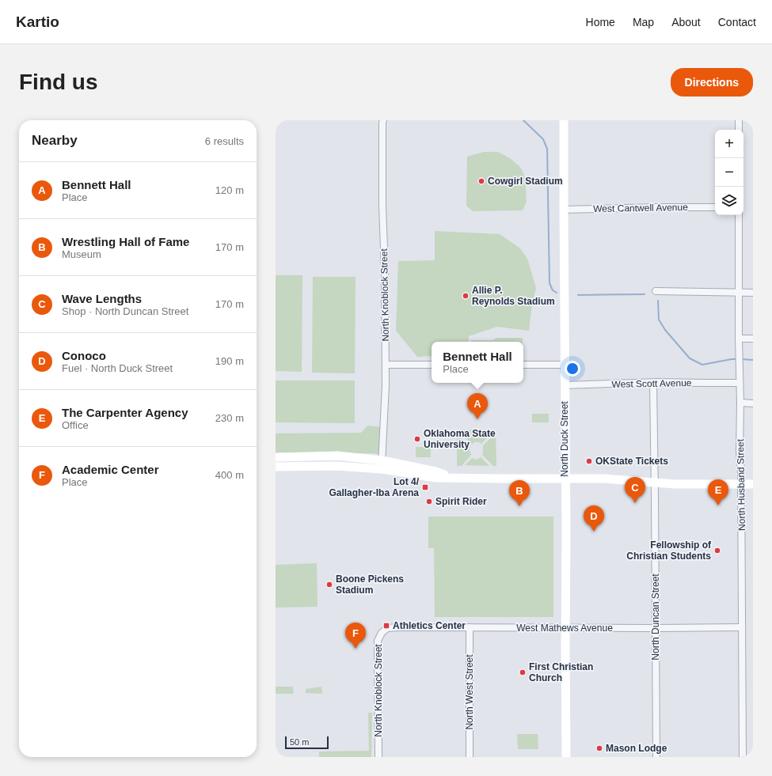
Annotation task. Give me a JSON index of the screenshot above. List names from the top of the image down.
{
  "streets": {
    "main road": ["North Duck Street"],
    "street": [
      "West Cantwell Avenue",
      "North Knoblock Street",
      "West Scott Avenue",
      "North Husband Street",
      "North Duncan Street",
      "West Mathews Avenue",
      "North West Street"
    ]
  },
  "crossings": [
    ["West Cantwell Avenue", "North Duck Street"],
    ["North Knoblock Street", "West Mathews Avenue"],
    ["West Scott Avenue", "North Duck Street"],
    ["West Scott Avenue", "North Husband Street"],
    ["West Scott Avenue", "North Duncan Street"],
    ["North Duck Street", "West Mathews Avenue"],
    ["North Husband Street", "West Mathews Avenue"],
    ["North Duncan Street", "West Mathews Avenue"],
    ["West Mathews Avenue", "North West Street"]
  ],
  "places": {
    "other": [
      "Cowgirl Stadium",
      "Allie P. Reynolds Stadium",
      "Oklahoma State University",
      "OKState Tickets",
      "Spirit Rider",
      "Fellowship of Christian Students",
      "Boone Pickens Stadium",
      "First Christian Church",
      "Mason Lodge"
    ],
    "transit": ["Lot 4/ Gallagher-Iba Arena", "Athletics Center"]
  },
  "scale_bar": "50 m",
  "page": {
    "header": "Kartio",
    "nav": [
      "Home",
      "Map",
      "About",
      "Contact"
    ],
    "buttons": "Directions",
    "title": "Find us",
    "heading": ["Nearby", "6 results"],
    "map_buttons": ["+", "−"],
    "list": [
      {
        "mark": "A",
        "name": "Bennett Hall",
        "note": "Place",
        "value": "120 m"
      },
      {
        "mark": "B",
        "name": "Wrestling Hall of Fame",
        "note": "Museum",
        "value": "170 m"
      },
      {
        "mark": "C",
        "name": "Wave Lengths",
        "note": "Shop · North Duncan Street",
        "value": "170 m"
      },
      {
        "mark": "D",
        "name": "Conoco",
        "note": "Fuel · North Duck Street",
        "value": "190 m"
      },
      {
        "mark": "E",
        "name": "The Carpenter Agency",
        "note": "Office",
        "value": "230 m"
      },
      {
        "mark": "F",
        "name": "Academic Center",
        "note": "Place",
        "value": "400 m"
      }
    ],
    "popup": ["Bennett Hall", "Place"],
    "pins": [
      "A",
      "C",
      "E",
      "B",
      "D",
      "F"
    ],
    "scale": "50 m"
  }
}
